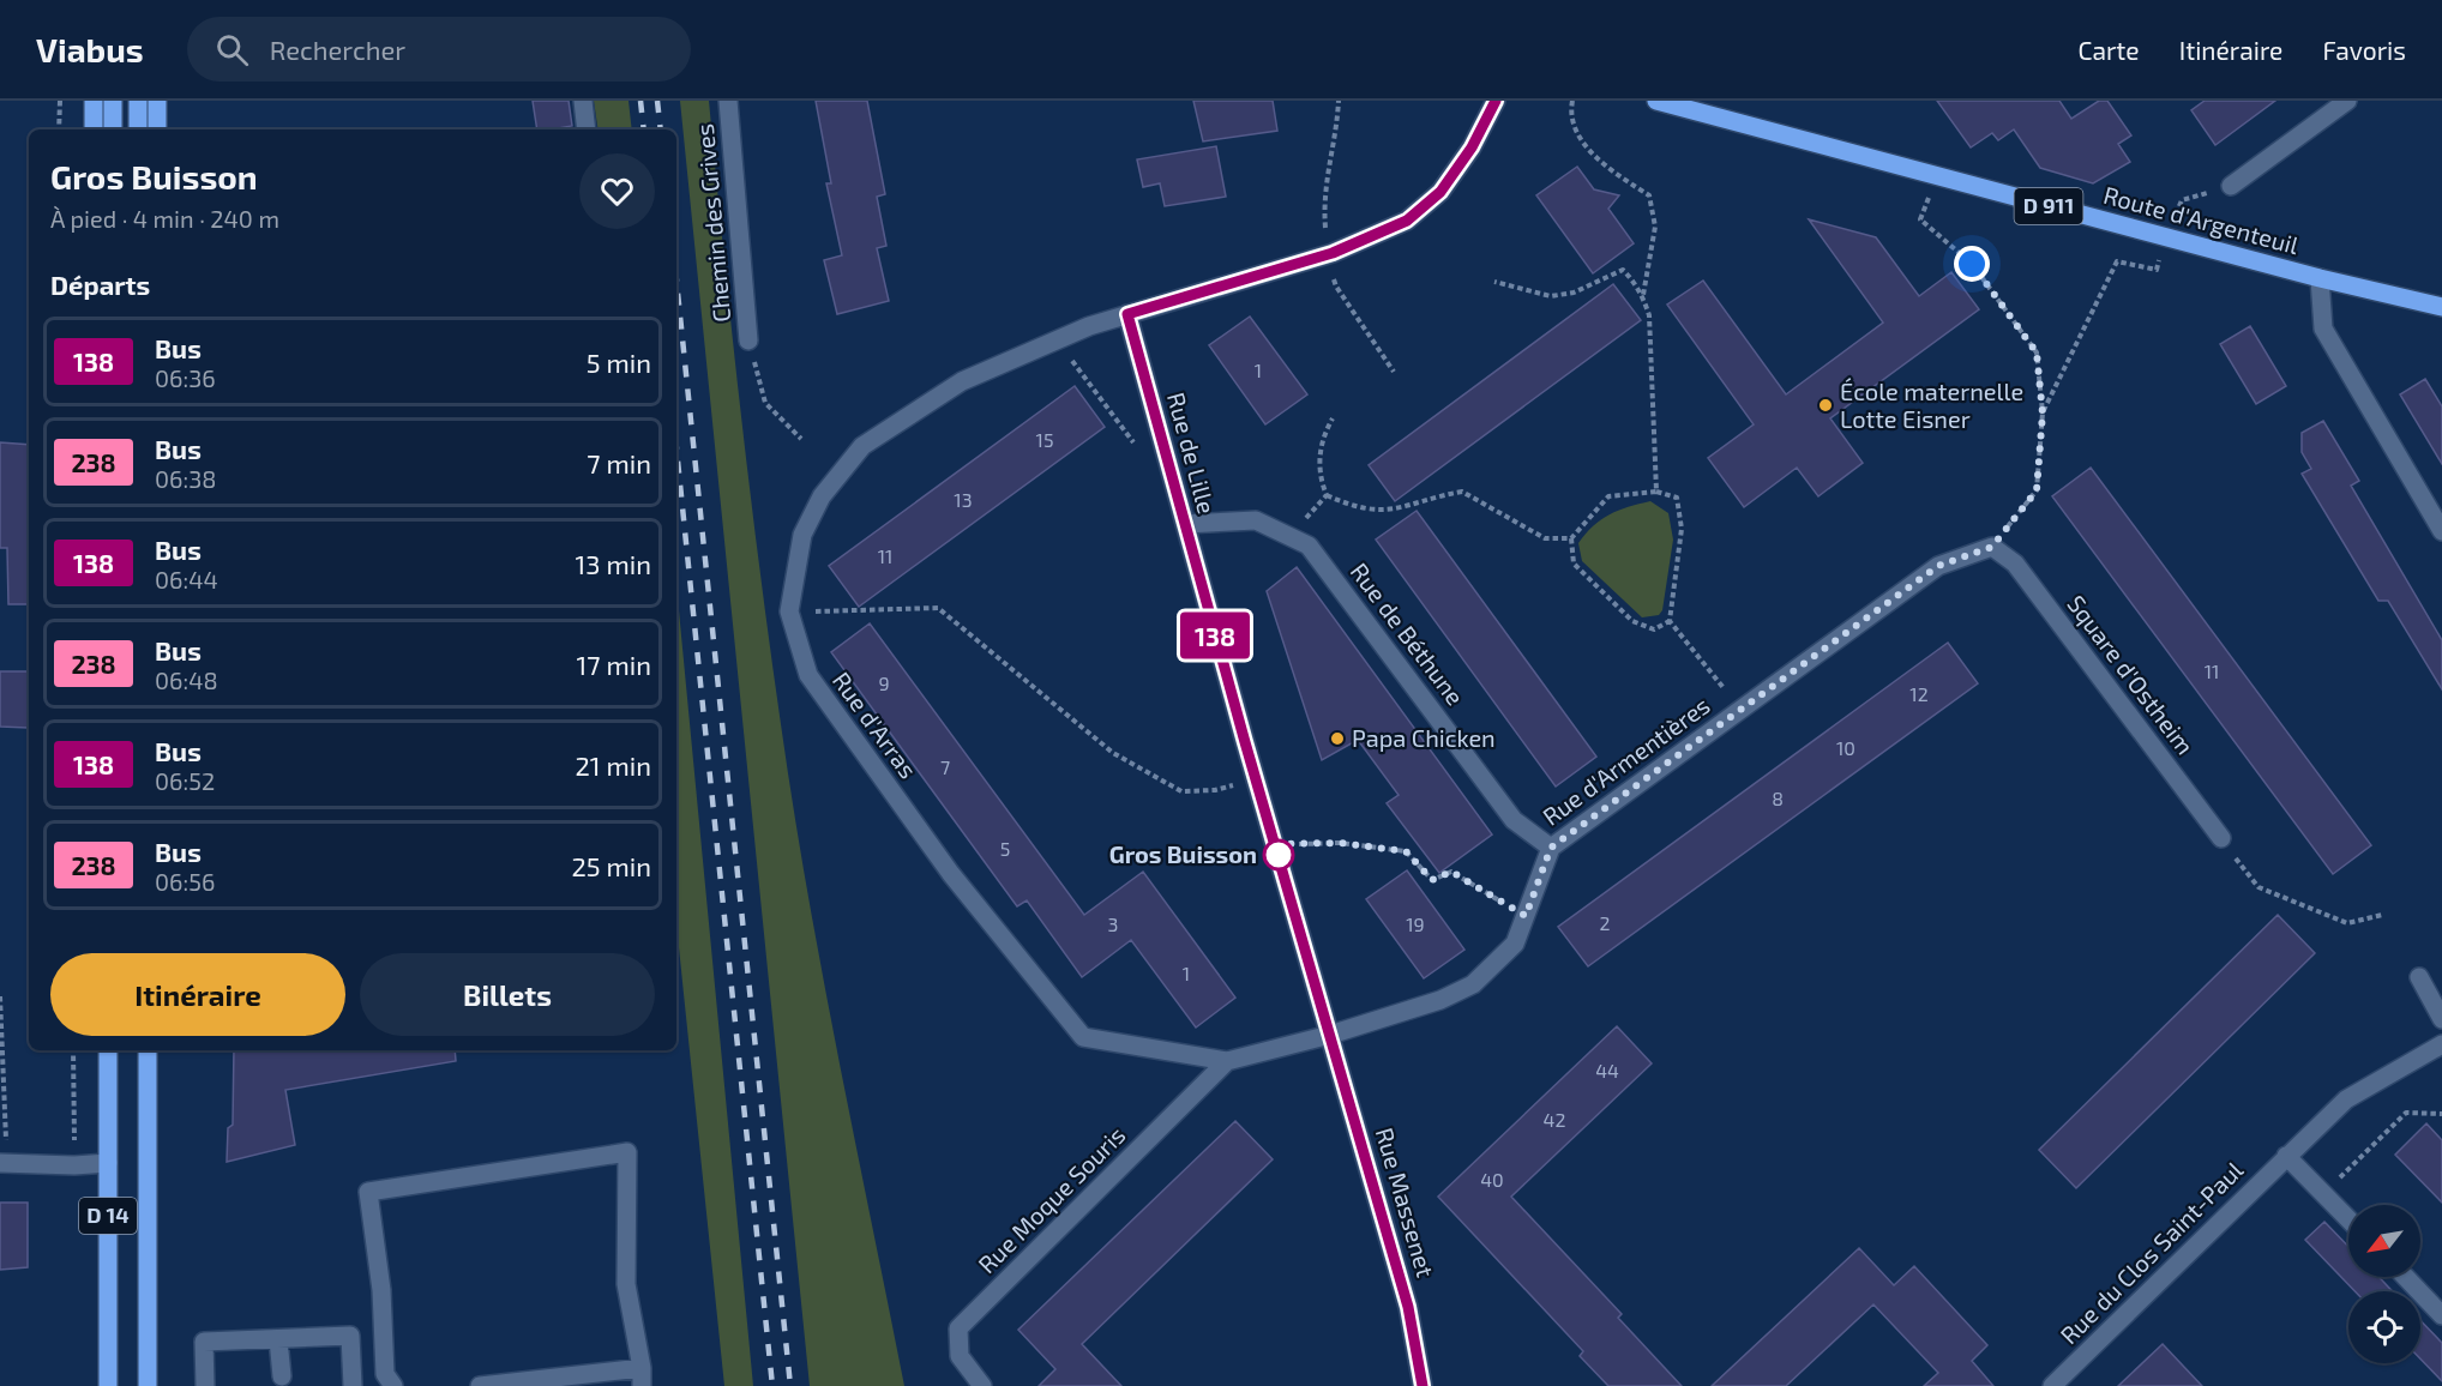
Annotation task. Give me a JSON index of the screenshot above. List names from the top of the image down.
{
  "streets": {
    "main road": ["D 911", "Route d'Argenteuil", "D 14"],
    "street": [
      "Chemin des Grives",
      "Rue de Lille",
      "Rue de Béthune",
      "Square d'Ostheim",
      "Rue d'Arras",
      "Rue d'Armentières",
      "Rue Moque Souris",
      "Rue Massenet",
      "Rue du Clos Saint-Paul"
    ]
  },
  "crossings": [
    ["Rue de Lille", "Rue de Béthune"],
    ["Rue de Lille", "Rue d'Arras"],
    ["Rue de Lille", "Rue d'Armentières"],
    ["Rue de Lille", "Rue Massenet"],
    ["Rue de Béthune", "Rue d'Armentières"],
    ["Square d'Ostheim", "Rue d'Armentières"],
    ["Rue d'Arras", "Rue d'Armentières"],
    ["Rue d'Arras", "Rue Moque Souris"],
    ["Rue d'Arras", "Rue Massenet"],
    ["Rue d'Armentières", "Rue Massenet"]
  ],
  "places": ["École maternelle Lotte Eisner", "Papa Chicken", "Gros Buisson"],
  "lines": ["bus line 138"],
  "house_numbers": [
    "1",
    "15",
    "13",
    "11",
    "11",
    "9",
    "12",
    "10",
    "7",
    "8",
    "5",
    "2",
    "3",
    "19",
    "1",
    "44",
    "42",
    "40"
  ],
  "north": "bottom left",
  "page": {
    "header": "Viabus",
    "search": "Rechercher",
    "nav": ["Carte", "Itinéraire", "Favoris"],
    "on_map": "138",
    "heading": [
      ["Gros Buisson", "À pied · 4 min · 240 m"],
      "Départs"
    ],
    "list": [
      {
        "mark": "138",
        "name": "Bus",
        "note": "06:36",
        "value": "5 min"
      },
      {
        "mark": "238",
        "name": "Bus",
        "note": "06:38",
        "value": "7 min"
      },
      {
        "mark": "138",
        "name": "Bus",
        "note": "06:44",
        "value": "13 min"
      },
      {
        "mark": "238",
        "name": "Bus",
        "note": "06:48",
        "value": "17 min"
      },
      {
        "mark": "138",
        "name": "Bus",
        "note": "06:52",
        "value": "21 min"
      },
      {
        "mark": "238",
        "name": "Bus",
        "note": "06:56",
        "value": "25 min"
      }
    ],
    "buttons": ["Itinéraire", "Billets"]
  }
}
